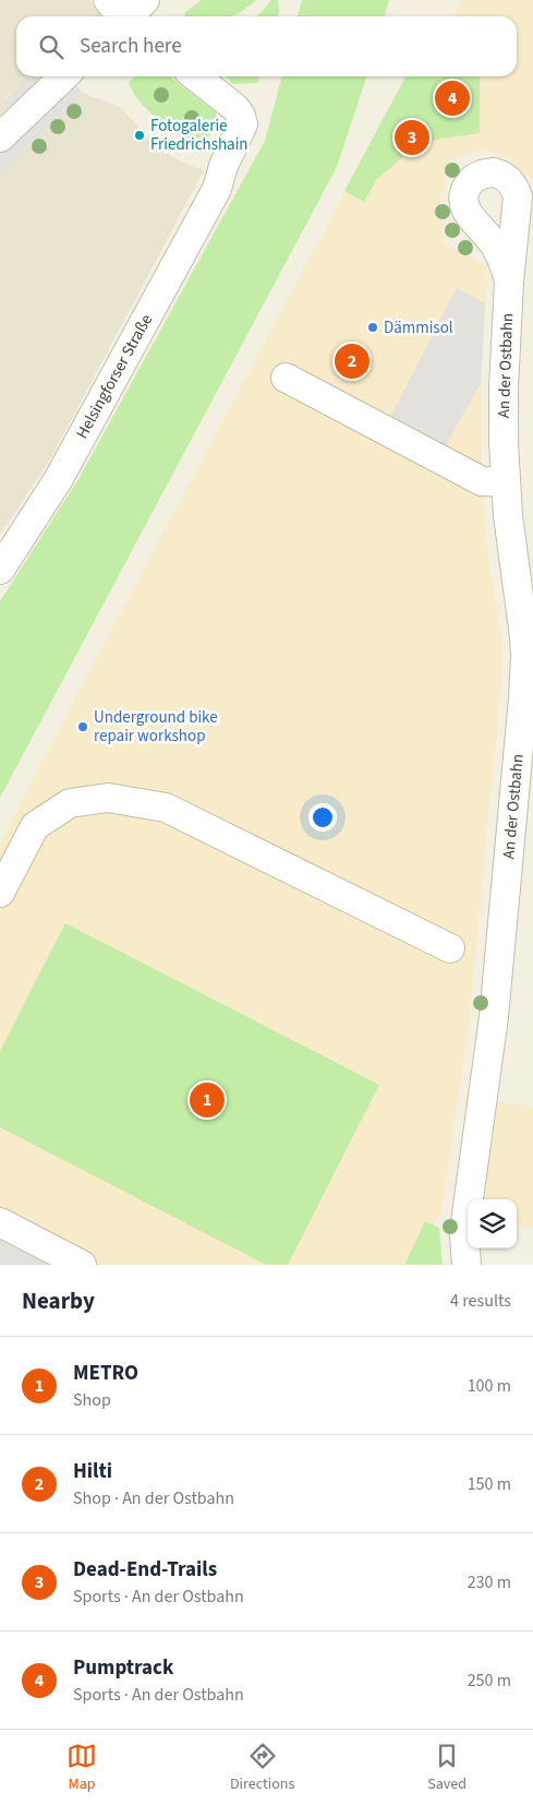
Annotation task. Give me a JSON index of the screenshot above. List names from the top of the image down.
{
  "streets": {
    "street": ["An der Ostbahn", "Helsingforser Straße"]
  },
  "places": ["Fotogalerie Friedrichshain", "Dämmisol", "Underground bike repair workshop"],
  "page": {
    "search": "Search here",
    "pins": [
      "4",
      "3",
      "2",
      "1"
    ],
    "heading": ["Nearby", "4 results"],
    "list": [
      {
        "mark": "1",
        "name": "METRO",
        "note": "Shop",
        "value": "100 m"
      },
      {
        "mark": "2",
        "name": "Hilti",
        "note": "Shop · An der Ostbahn",
        "value": "150 m"
      },
      {
        "mark": "3",
        "name": "Dead-End-Trails",
        "note": "Sports · An der Ostbahn",
        "value": "230 m"
      },
      {
        "mark": "4",
        "name": "Pumptrack",
        "note": "Sports · An der Ostbahn",
        "value": "250 m"
      }
    ],
    "nav": ["Map", "Directions", "Saved"]
  }
}
